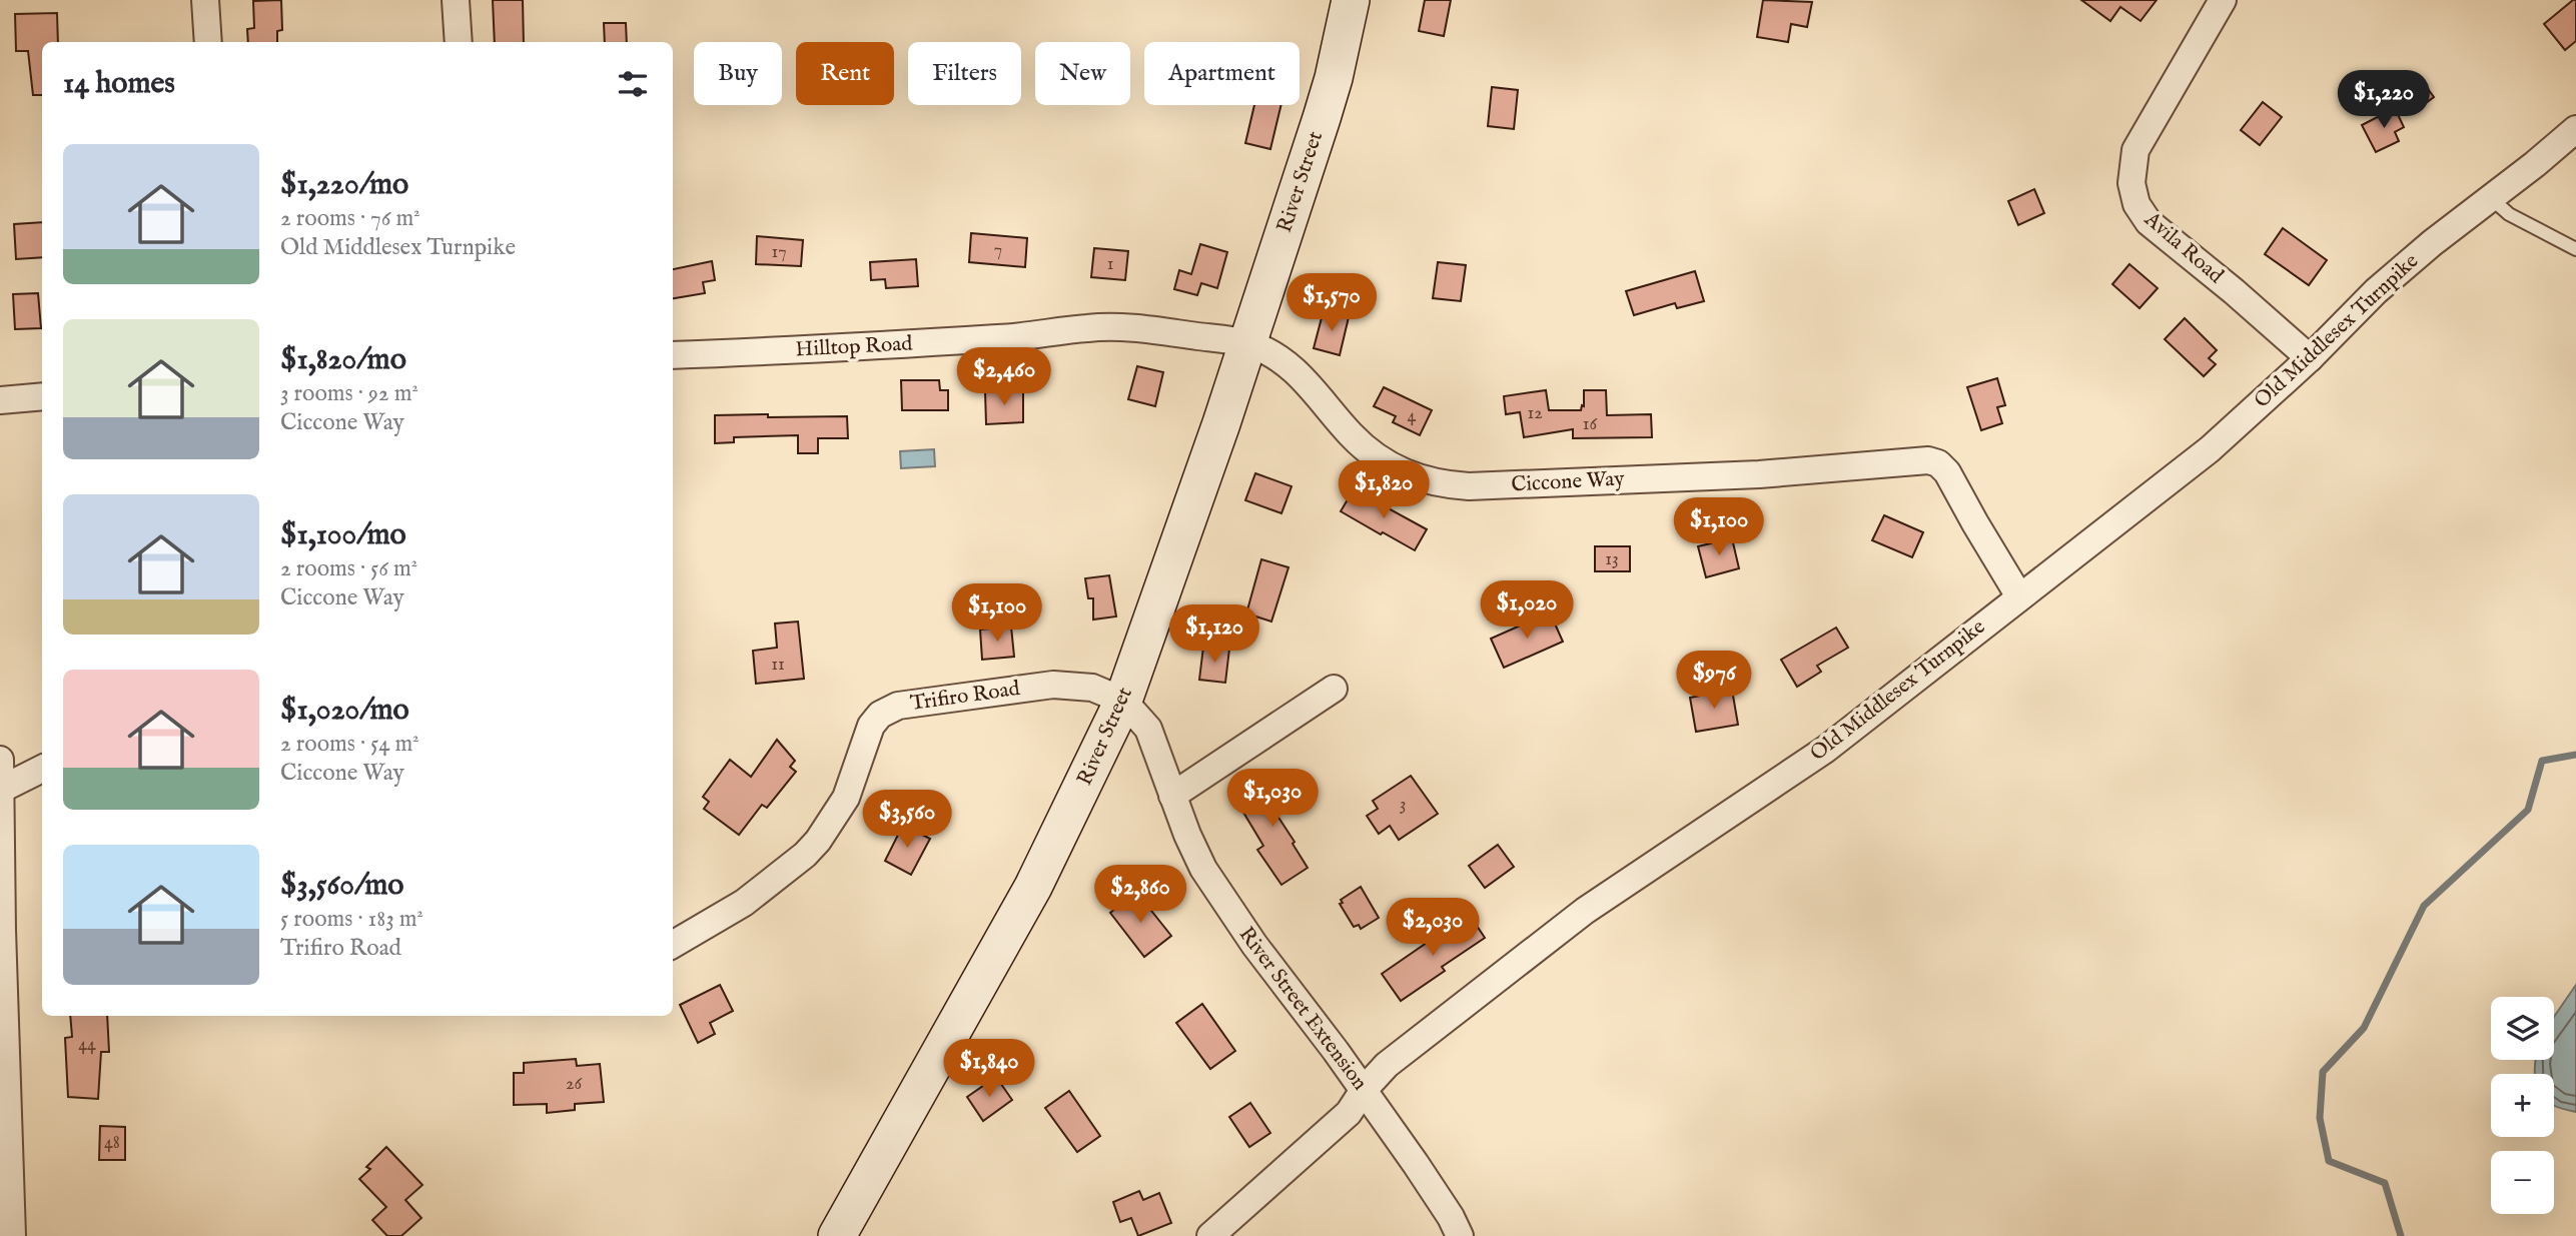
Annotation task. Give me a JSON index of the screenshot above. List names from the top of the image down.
{
  "streets": {
    "main road": ["River Street"],
    "street": [
      "Avila Road",
      "Old Middlesex Turnpike",
      "Hilltop Road",
      "Ciccone Way",
      "Trifiro Road",
      "River Street Extension"
    ]
  },
  "crossings": [
    ["River Street", "Hilltop Road"],
    ["River Street", "Ciccone Way"],
    ["River Street", "Trifiro Road"],
    ["River Street", "River Street Extension"],
    ["Avila Road", "Old Middlesex Turnpike"],
    ["Old Middlesex Turnpike", "Ciccone Way"],
    ["Old Middlesex Turnpike", "River Street Extension"],
    ["Hilltop Road", "Ciccone Way"],
    ["Trifiro Road", "River Street Extension"]
  ],
  "house_numbers": [
    "7",
    "17",
    "1",
    "12",
    "4",
    "16",
    "13",
    "11",
    "3",
    "44",
    "26",
    "48"
  ],
  "page": {
    "chip": [
      "Buy",
      "Rent",
      "Filters",
      "New",
      "Apartment"
    ],
    "heading": "14 homes",
    "price": [
      "$1,220",
      "$1,570",
      "$2,460",
      "$1,820",
      "$1,100",
      "$1,020",
      "$1,100",
      "$1,120",
      "$976",
      "$1,030",
      "$3,560",
      "$2,860",
      "$2,030",
      "$1,840"
    ],
    "list": [
      {
        "name": "$1,220/mo",
        "note": "2 rooms · 76 m² · Old Middlesex Turnpike"
      },
      {
        "name": "$1,820/mo",
        "note": "3 rooms · 92 m² · Ciccone Way"
      },
      {
        "name": "$1,100/mo",
        "note": "2 rooms · 56 m² · Ciccone Way"
      },
      {
        "name": "$1,020/mo",
        "note": "2 rooms · 54 m² · Ciccone Way"
      },
      {
        "name": "$3,560/mo",
        "note": "5 rooms · 183 m² · Trifiro Road"
      }
    ],
    "map_buttons": ["+", "−"]
  }
}
